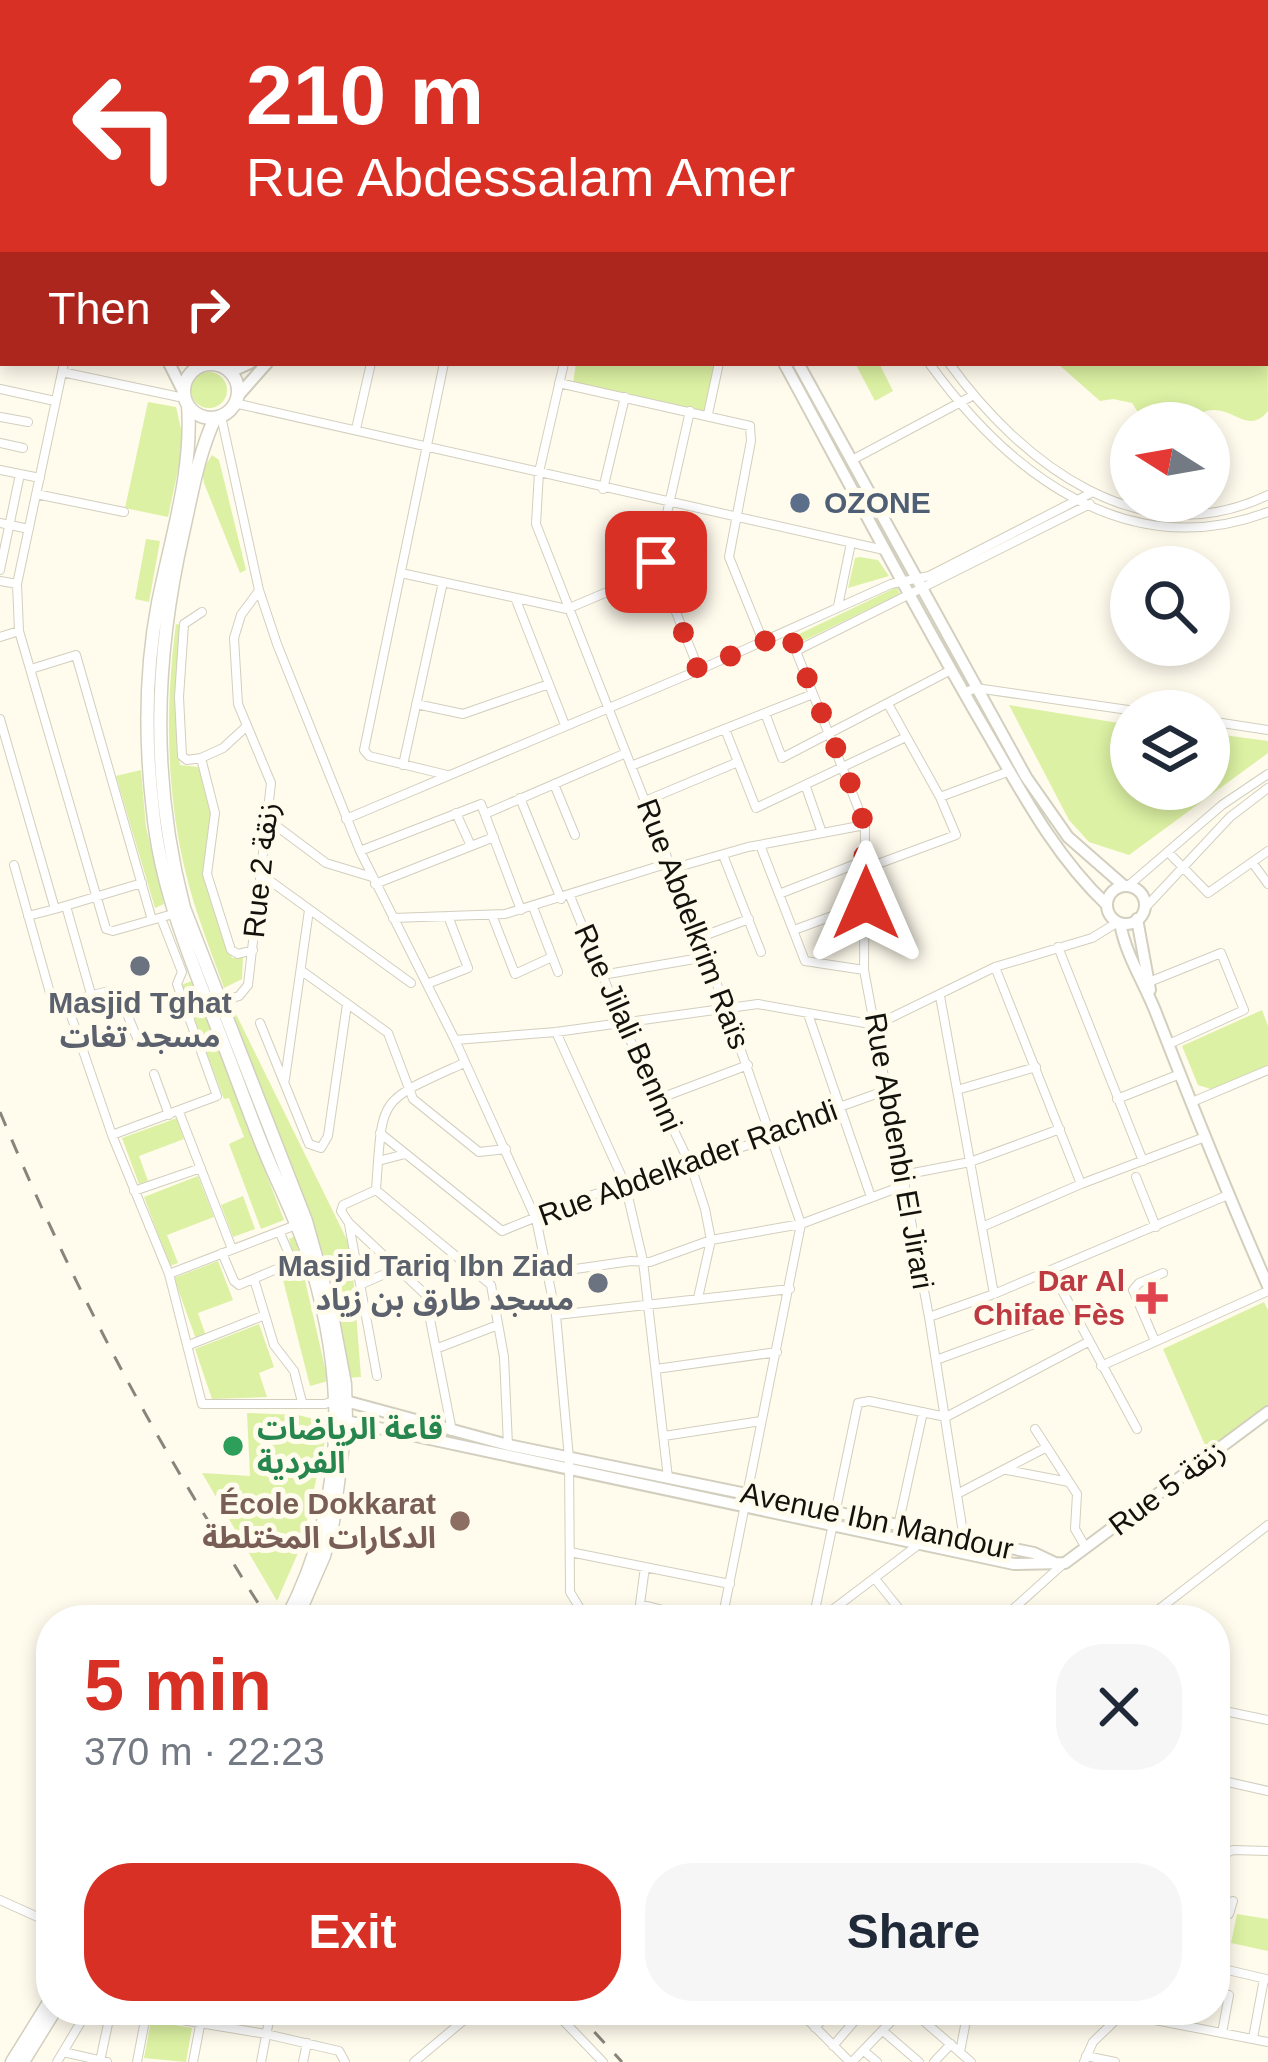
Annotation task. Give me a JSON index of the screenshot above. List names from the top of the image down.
{
  "streets": {
    "street": [
      "Rue 2 زنقة",
      "Rue Abdelkrim Raïs",
      "Rue Jilali Bennni",
      "Rue Abdenbi El Jirari",
      "Rue Abdelkader Rachdi",
      "Rue 5 زنقة",
      "Avenue Ibn Mandour"
    ]
  },
  "crossings": [
    ["Rue Abdelkrim Raïs", "Rue Abdelkader Rachdi"],
    ["Rue Abdelkrim Raïs", "Avenue Ibn Mandour"],
    ["Rue Jilali Bennni", "Rue Abdelkader Rachdi"],
    ["Rue Abdenbi El Jirari", "Rue Abdelkader Rachdi"],
    ["Rue Abdenbi El Jirari", "Avenue Ibn Mandour"],
    ["Rue 5 زنقة", "Avenue Ibn Mandour"]
  ],
  "places": {
    "other": [
      "OZONE",
      "Masjid Tghat مسجد تغات",
      "Masjid Tariq Ibn Ziad مسجد طارق بن زياد",
      "قاعة الرياضات الفردية",
      "École Dokkarat الدكارات المختلطة"
    ],
    "health": ["Dar Al Chifae Fès"]
  },
  "north": "left",
  "page": {
    "turn": ["210 m", "Rue Abdessalam Amer"],
    "then": "Then",
    "heading": ["5 min", "370 m · 22:23"],
    "buttons": ["Exit", "Share"]
  }
}
